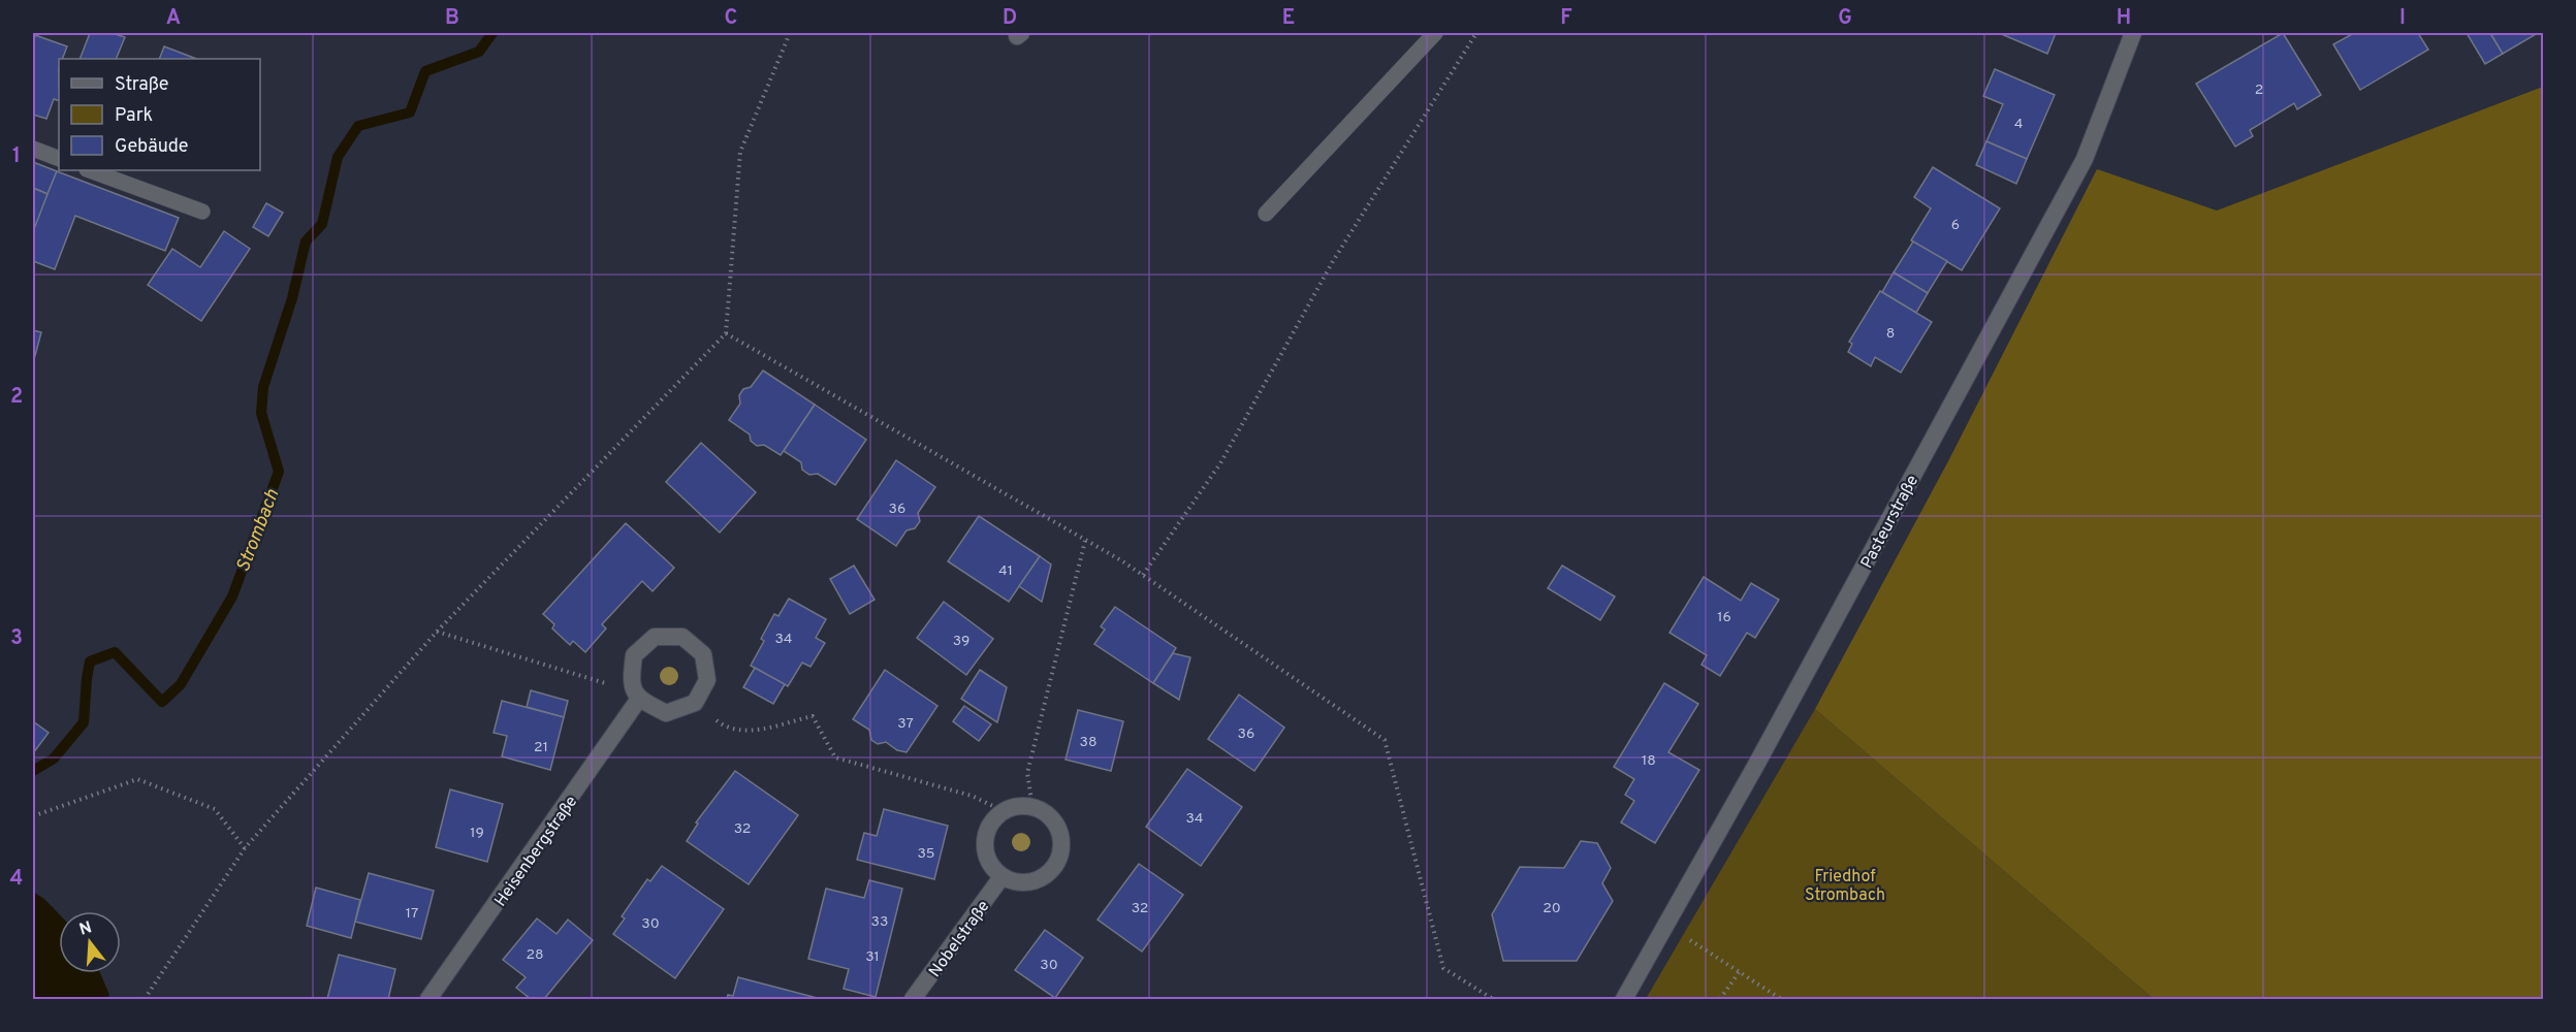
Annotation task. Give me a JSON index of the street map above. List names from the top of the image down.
{
  "streets": {
    "street": ["Pasteurstraße", "Heisenbergstraße", "Nobelstraße"]
  },
  "water": ["Strombach"],
  "parks": ["Friedhof Strombach"],
  "house_numbers": [
    "2",
    "4",
    "6",
    "8",
    "36",
    "41",
    "16",
    "34",
    "39",
    "37",
    "36",
    "38",
    "21",
    "18",
    "34",
    "32",
    "19",
    "35",
    "32",
    "20",
    "17",
    "33",
    "30",
    "28",
    "31",
    "30"
  ],
  "legend": ["Straße", "Park", "Gebäude"],
  "north": "top",
  "grid": {
    "columns": [
      "A",
      "B",
      "C",
      "D",
      "E",
      "F",
      "G",
      "H",
      "I"
    ],
    "rows": [
      "1",
      "2",
      "3",
      "4"
    ]
  }
}
